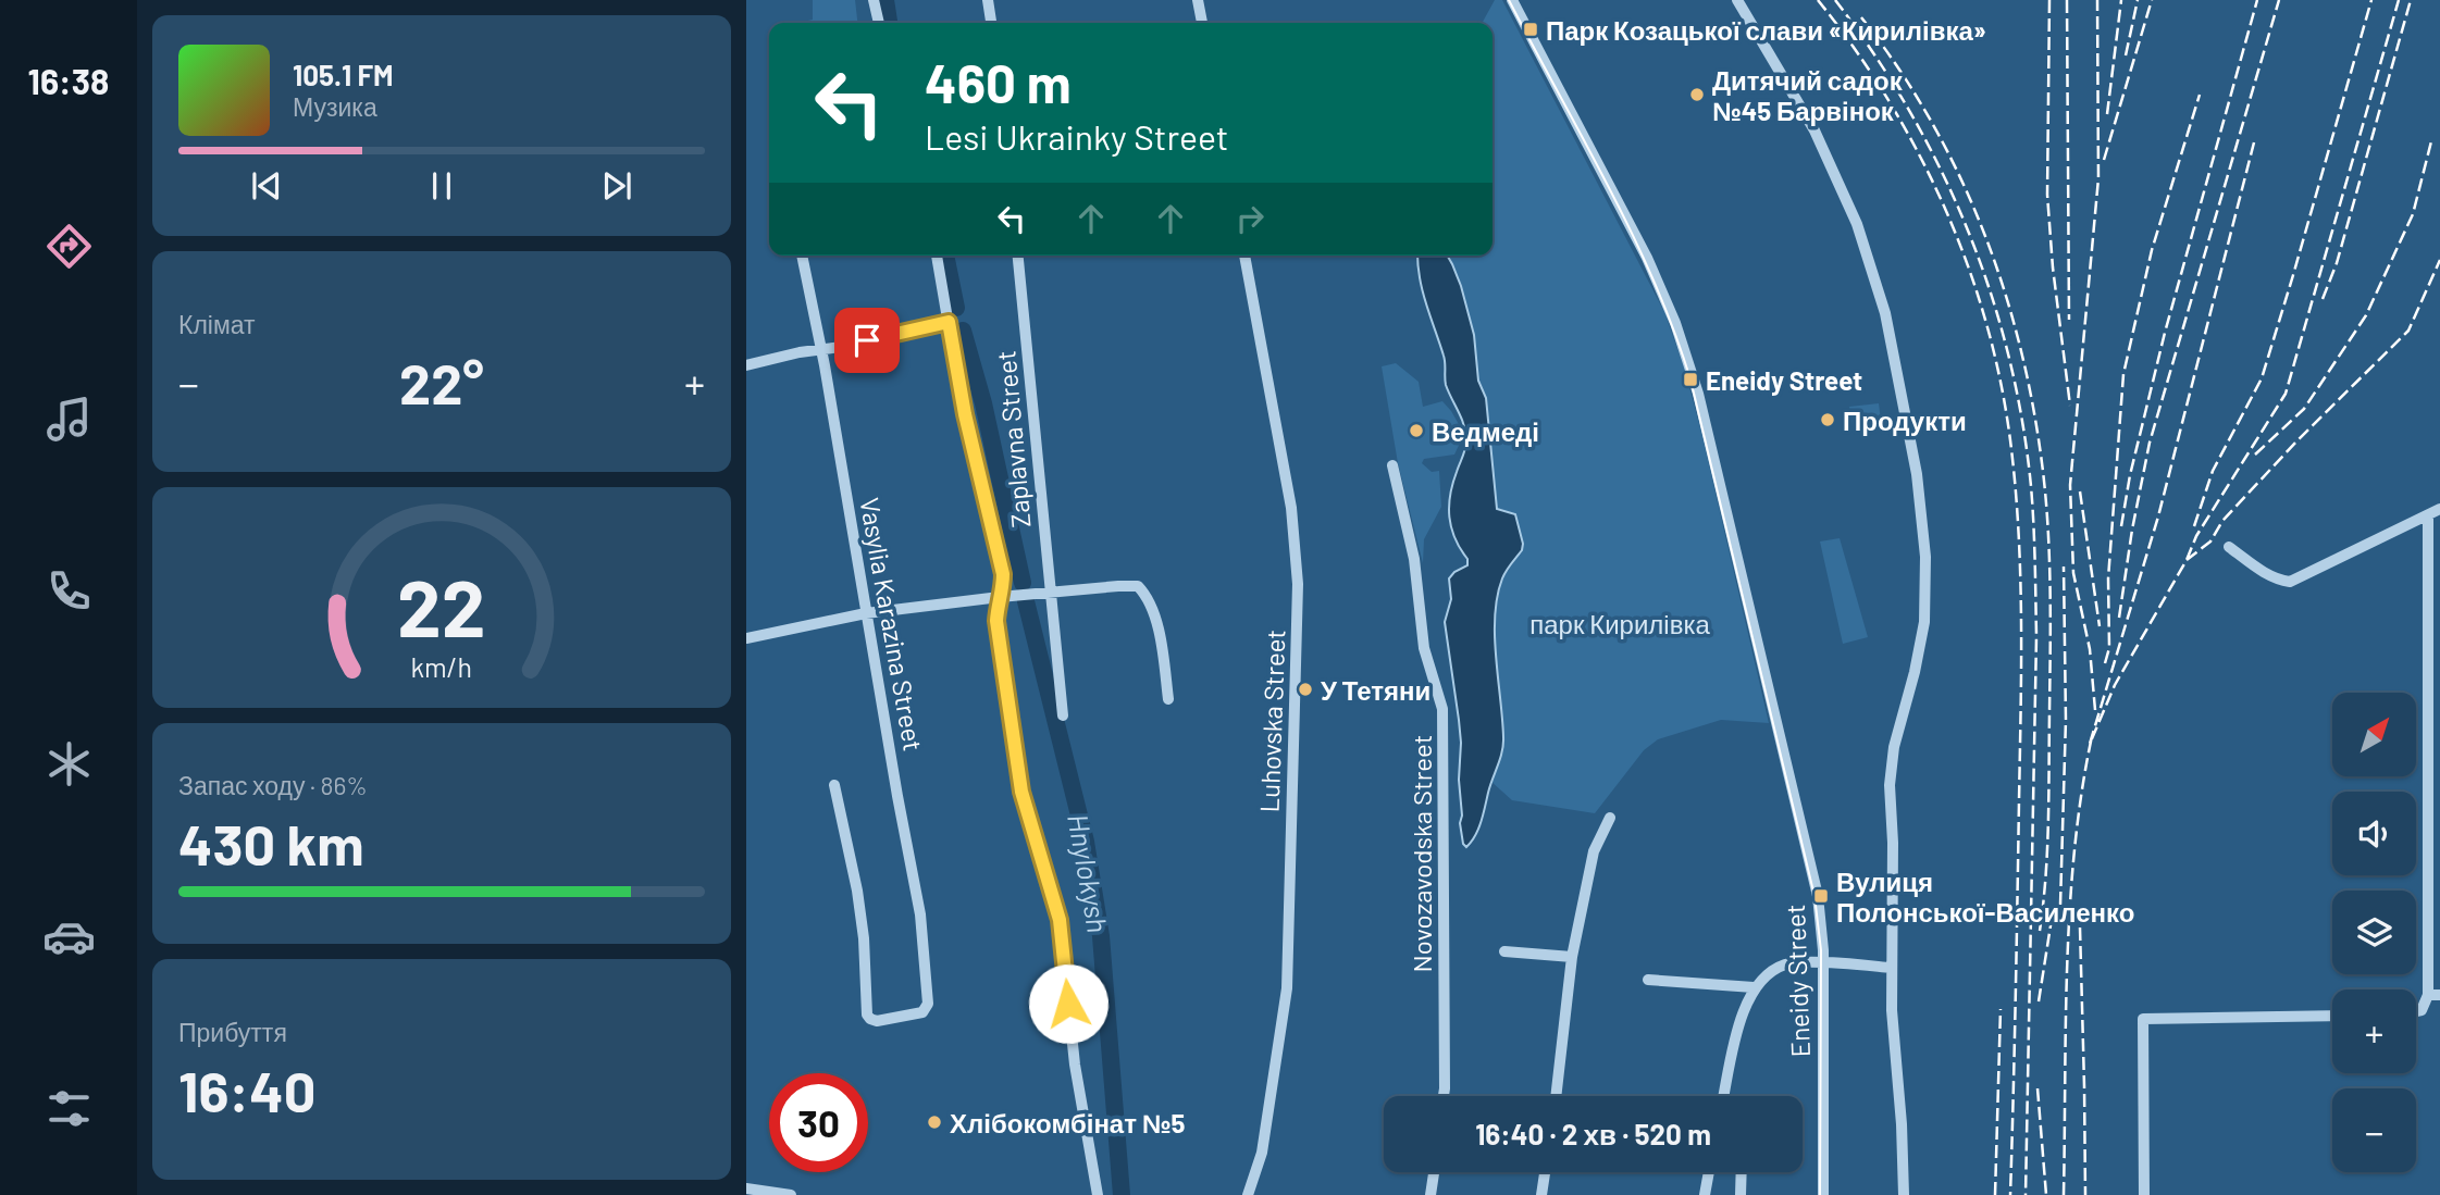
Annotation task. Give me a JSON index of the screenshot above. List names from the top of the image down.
{
  "streets": {
    "street": [
      "Zaplavna Street",
      "Vasylia Karazina Street",
      "Luhovska Street",
      "Novozavodska Street",
      "Eneidy Street"
    ]
  },
  "water": ["Hnylokysh"],
  "parks": ["парк Кирилівка"],
  "places": {
    "transit": ["Парк Козацької слави «Кирилівка»", "Eneidy Street", "Вулиця Полонської-Василенко"],
    "other": [
      "Дитячий садок №45 Барвінок",
      "Продукти",
      "Ведмеді",
      "У Тетяни",
      "Хлібокомбінат №5"
    ]
  },
  "north": "top right",
  "page": {
    "tabs": "16:38",
    "turn": ["460 m", "Lesi Ukrainky Street"],
    "song": ["105.1 FM", "Музика"],
    "tile": [
      "Клімат",
      ["Запас ходу · 86%", "430 km"],
      ["Прибуття", "16:40"]
    ],
    "heat": ["−", "22°", "+"],
    "map_buttons": ["+", "−"],
    "limit": "30",
    "trip": "16:40 · 2 хв · 520 m",
    "gauge": ["22", "km/h"]
  }
}
